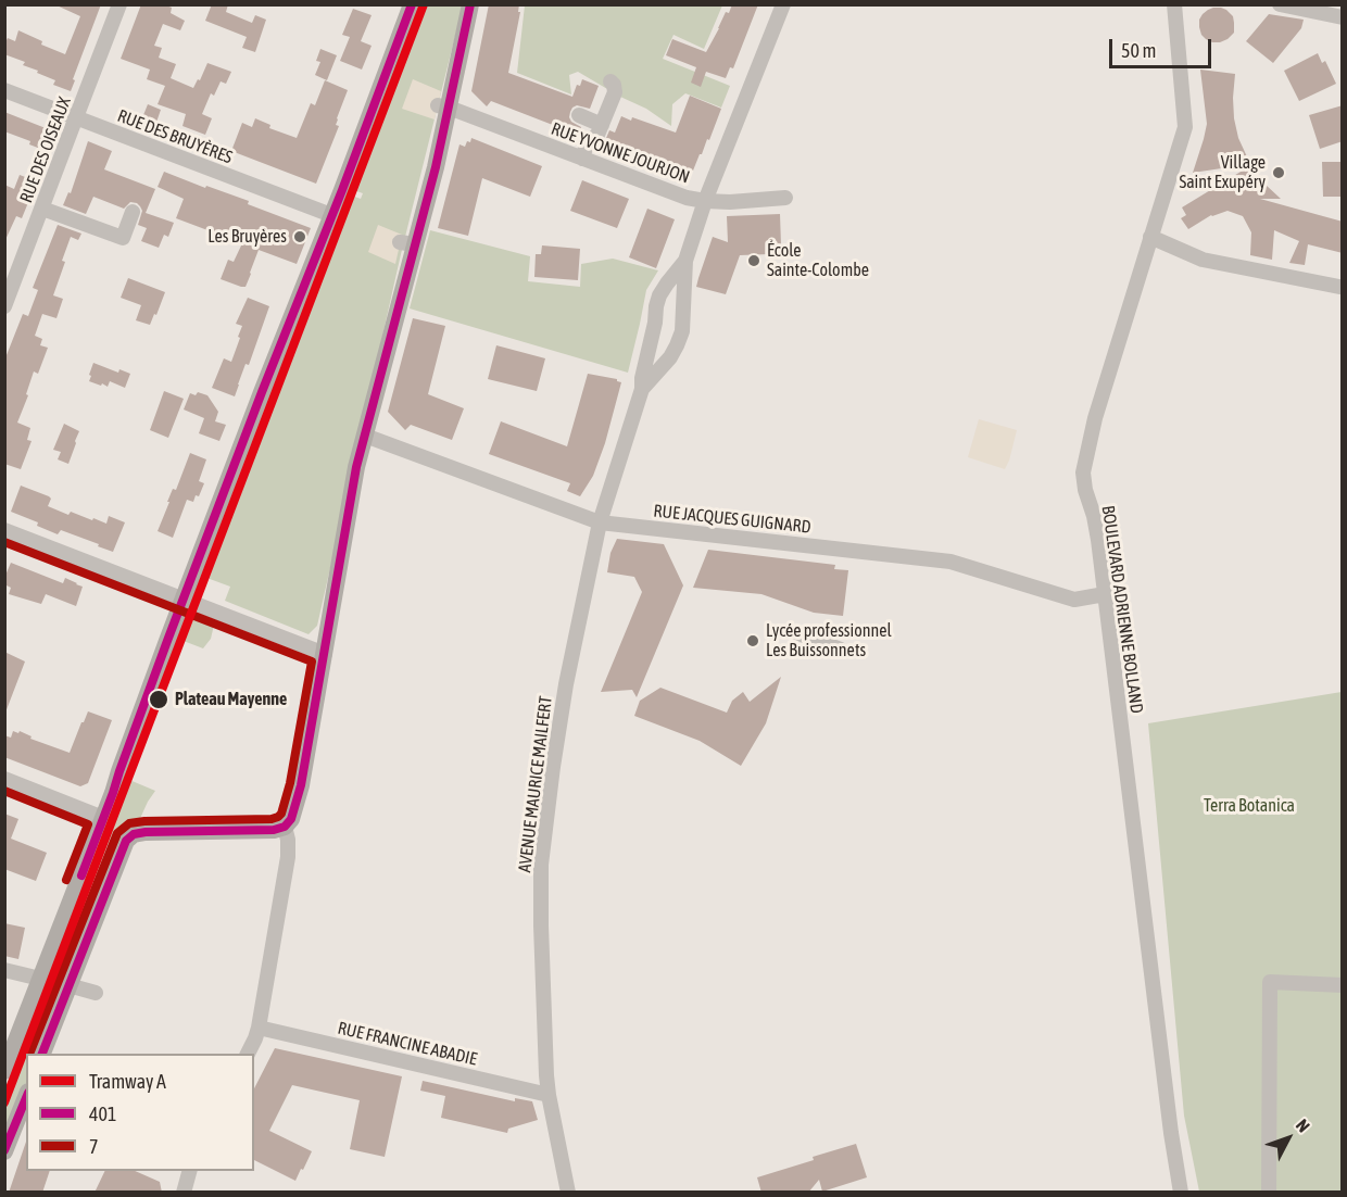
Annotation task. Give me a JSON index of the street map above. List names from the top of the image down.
{
  "streets": {
    "street": [
      "RUE DES BRUYÈRES",
      "RUE DES OISEAUX",
      "RUE YVONNE JOURJON",
      "RUE JACQUES GUIGNARD",
      "BOULEVARD ADRIENNE BOLLAND",
      "AVENUE MAURICE MAILFERT",
      "RUE FRANCINE ABADIE"
    ]
  },
  "crossings": [
    ["RUE DES BRUYÈRES", "RUE DES OISEAUX"],
    ["RUE YVONNE JOURJON", "AVENUE MAURICE MAILFERT"],
    ["RUE JACQUES GUIGNARD", "BOULEVARD ADRIENNE BOLLAND"],
    ["RUE JACQUES GUIGNARD", "AVENUE MAURICE MAILFERT"],
    ["AVENUE MAURICE MAILFERT", "RUE FRANCINE ABADIE"]
  ],
  "parks": ["Terra Botanica"],
  "places": [
    "Village Saint Exupéry",
    "Les Bruyères",
    "École Sainte-Colombe",
    "Lycée professionnel Les Buissonnets",
    "Plateau Mayenne"
  ],
  "lines": ["tram line A", "transit line 401", "transit line 7"],
  "legend": ["Tramway A", "401", "7"],
  "scale_bar": "50 m",
  "north": "top right"
}
